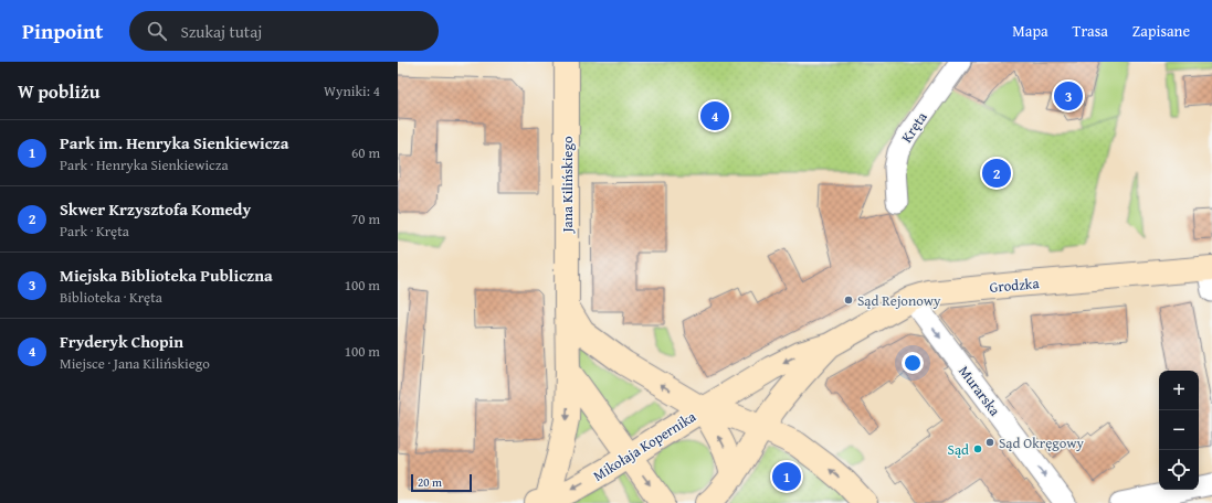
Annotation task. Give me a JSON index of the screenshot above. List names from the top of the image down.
{
  "streets": {
    "street": [
      "Kręta",
      "Jana Kilińskiego",
      "Grodzka",
      "Murarska",
      "Mikołaja Kopernika"
    ]
  },
  "crossings": [
    ["Jana Kilińskiego", "Mikołaja Kopernika"],
    ["Grodzka", "Murarska"],
    ["Grodzka", "Mikołaja Kopernika"]
  ],
  "one_way": ["Mikołaja Kopernika"],
  "places": ["Sąd Rejonowy", "Sąd Okręgowy", "Sąd"],
  "scale_bar": "20 m",
  "page": {
    "header": "Pinpoint",
    "search": "Szukaj tutaj",
    "nav": ["Mapa", "Trasa", "Zapisane"],
    "heading": ["W pobliżu", "Wyniki: 4"],
    "pins": [
      "3",
      "4",
      "2",
      "1"
    ],
    "list": [
      {
        "mark": "1",
        "name": "Park im. Henryka Sienkiewicza",
        "note": "Park · Henryka Sienkiewicza",
        "value": "60 m"
      },
      {
        "mark": "2",
        "name": "Skwer Krzysztofa Komedy",
        "note": "Park · Kręta",
        "value": "70 m"
      },
      {
        "mark": "3",
        "name": "Miejska Biblioteka Publiczna",
        "note": "Biblioteka · Kręta",
        "value": "100 m"
      },
      {
        "mark": "4",
        "name": "Fryderyk Chopin",
        "note": "Miejsce · Jana Kilińskiego",
        "value": "100 m"
      }
    ],
    "map_buttons": ["+", "−"],
    "scale": "20 m"
  }
}
